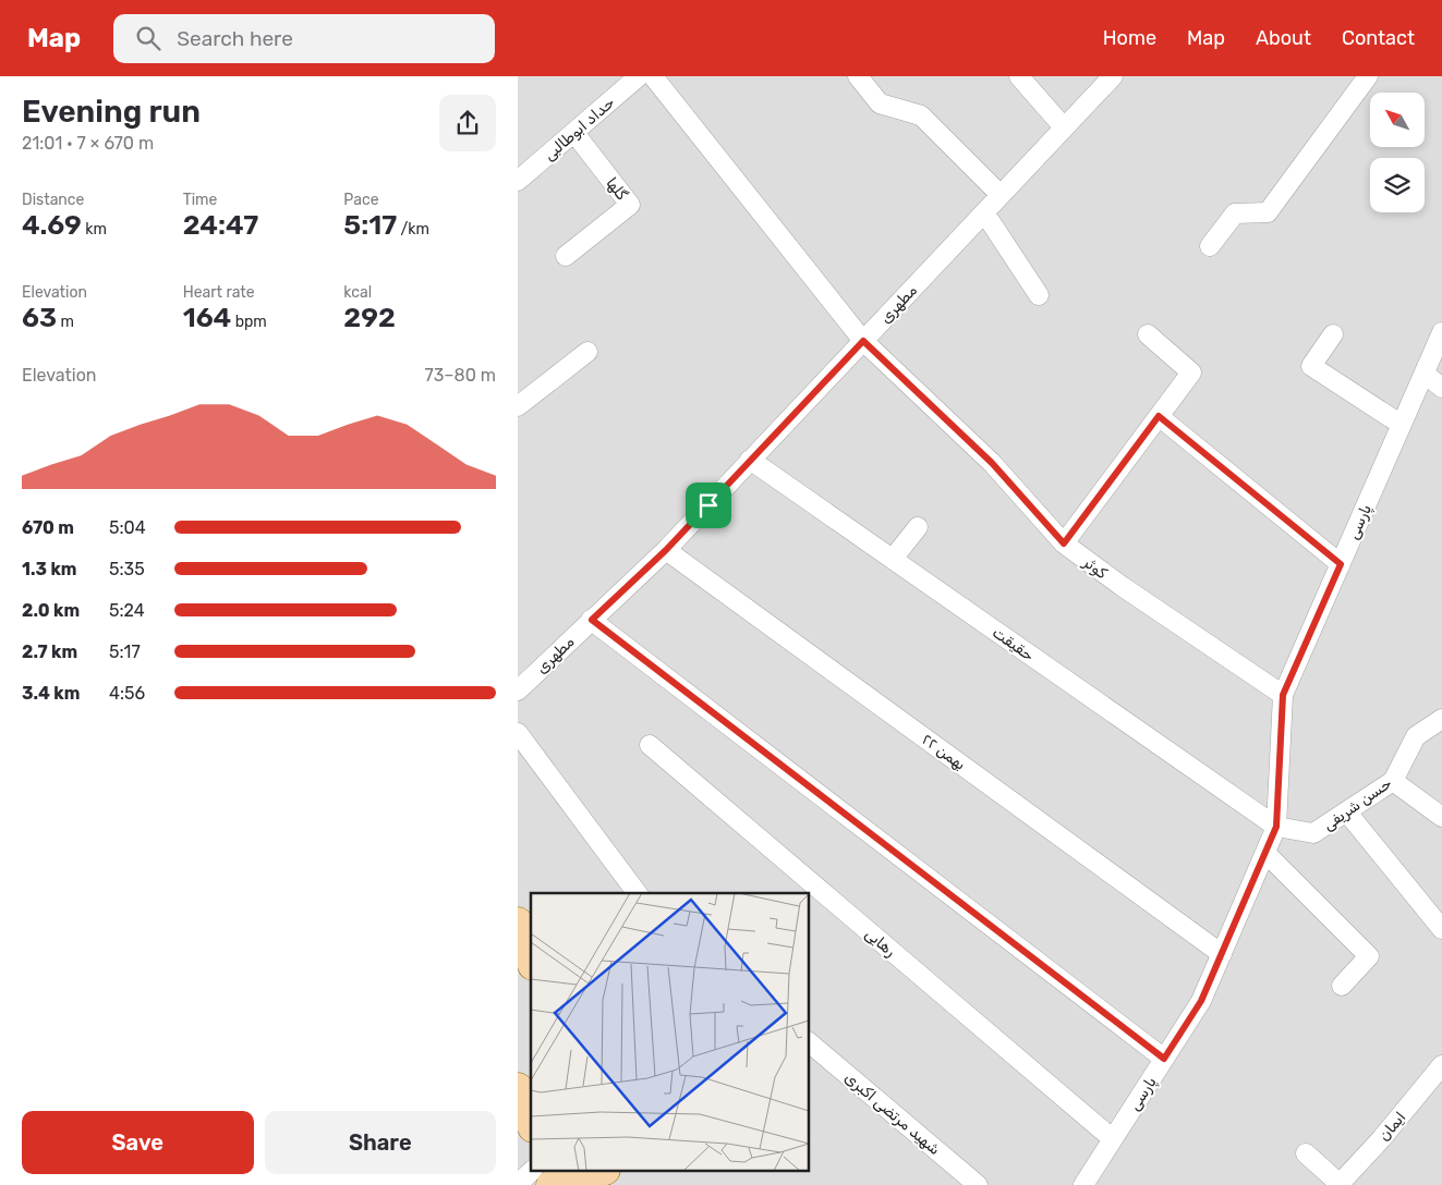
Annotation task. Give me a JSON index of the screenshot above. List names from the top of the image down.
{
  "streets": {
    "street": [
      "حداد ابوطالبی",
      "گلها",
      "مطهری",
      "پارسی",
      "کوثر",
      "حقیقت",
      "۲۲ بهمن",
      "حسن شریفی",
      "رهایی",
      "شهید مرتضی اکبری",
      "ایمان"
    ]
  },
  "crossings": [
    ["حداد ابوطالبی", "گلها"],
    ["مطهری", "کوثر"],
    ["مطهری", "حقیقت"],
    ["مطهری", "۲۲ بهمن"],
    ["پارسی", "کوثر"],
    ["پارسی", "حقیقت"],
    ["پارسی", "۲۲ بهمن"],
    ["پارسی", "حسن شریفی"],
    ["پارسی", "رهایی"],
    ["حقیقت", "حسن شریفی"]
  ],
  "north": "top left",
  "page": {
    "header": "Map",
    "search": "Search here",
    "nav": [
      "Home",
      "Map",
      "About",
      "Contact"
    ],
    "heading": ["Evening run", "21:01 · 7 × 670 m"],
    "stats": [
      ["Distance", "4.69 km"],
      ["Time", "24:47"],
      ["Pace", "5:17 /km"],
      ["Elevation", "63 m"],
      ["Heart rate", "164 bpm"],
      ["kcal", "292"]
    ],
    "chart": ["Elevation", "73–80 m"],
    "list": [
      {
        "name": "670 m",
        "note": "5:04"
      },
      {
        "name": "1.3 km",
        "note": "5:35"
      },
      {
        "name": "2.0 km",
        "note": "5:24"
      },
      {
        "name": "2.7 km",
        "note": "5:17"
      },
      {
        "name": "3.4 km",
        "note": "4:56"
      }
    ],
    "buttons": ["Save", "Share"]
  }
}
